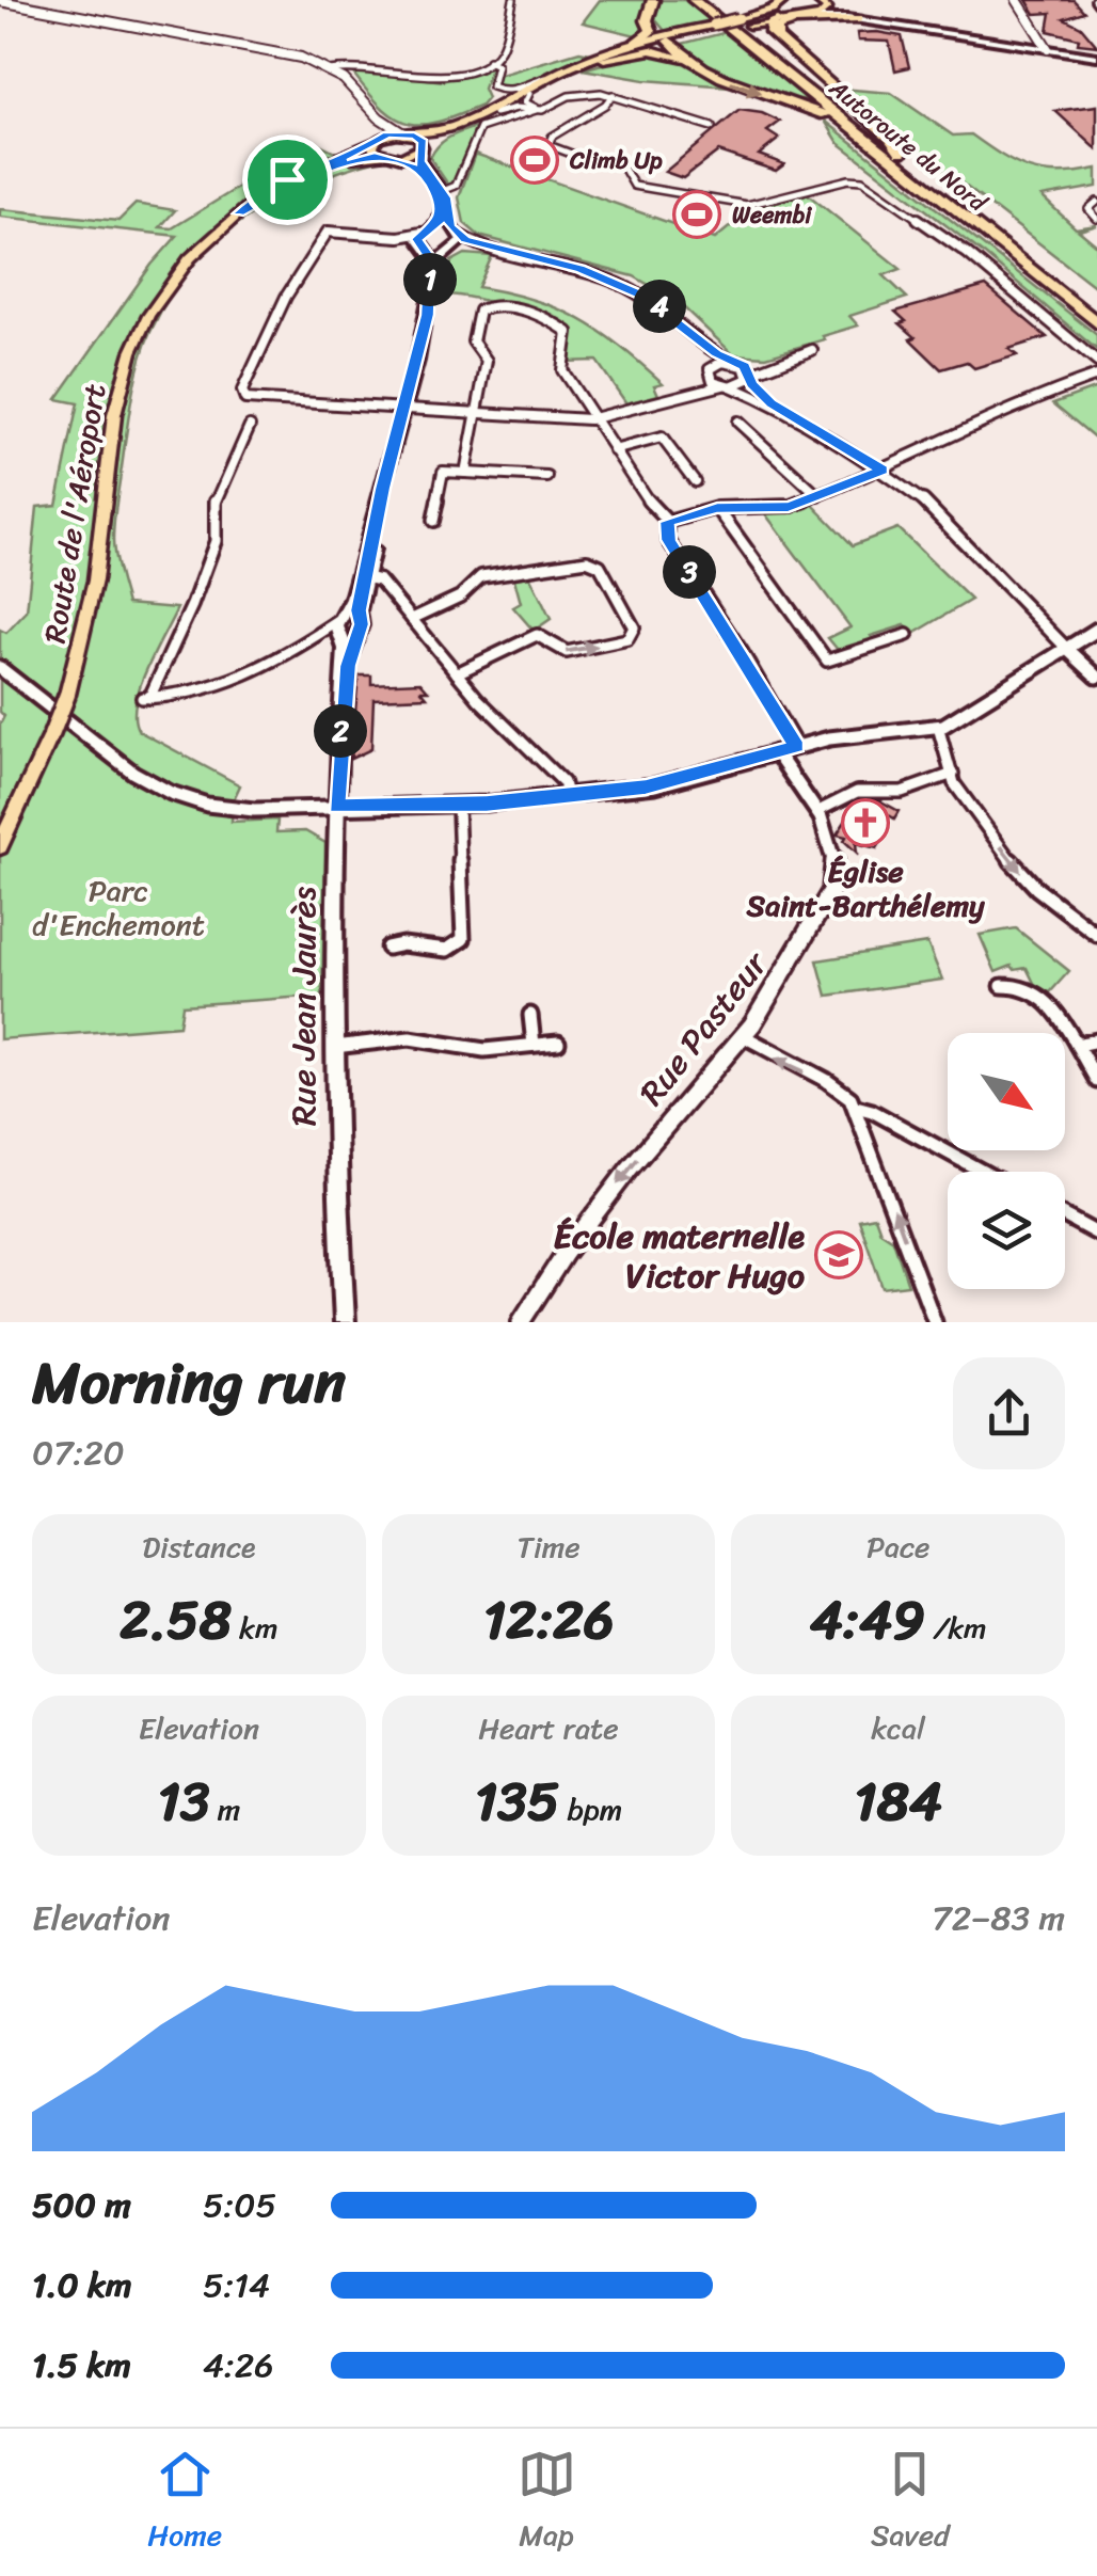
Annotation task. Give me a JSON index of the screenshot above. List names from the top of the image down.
{
  "streets": {
    "highway": ["Autoroute du Nord"],
    "main road": ["Route de l'Aéroport", "Rue Jean Jaurès"],
    "street": ["Rue Pasteur"]
  },
  "one_way": ["Rue Pasteur"],
  "parks": ["Parc d'Enchemont"],
  "places": {
    "sports": ["Climb Up", "Weembi"],
    "church": ["Église Saint-Barthélemy"],
    "school or university": ["École maternelle Victor Hugo"]
  },
  "north": "bottom right",
  "page": {
    "pins": [
      "1",
      "4",
      "3",
      "2"
    ],
    "heading": ["Morning run", "07:20"],
    "stats": [
      ["Distance", "2.58 km"],
      ["Time", "12:26"],
      ["Pace", "4:49 /km"],
      ["Elevation", "13 m"],
      ["Heart rate", "135 bpm"],
      ["kcal", "184"]
    ],
    "chart": ["Elevation", "72–83 m"],
    "list": [
      {
        "name": "500 m",
        "note": "5:05"
      },
      {
        "name": "1.0 km",
        "note": "5:14"
      },
      {
        "name": "1.5 km",
        "note": "4:26"
      }
    ],
    "tabs": ["Home", "Map", "Saved"]
  }
}
